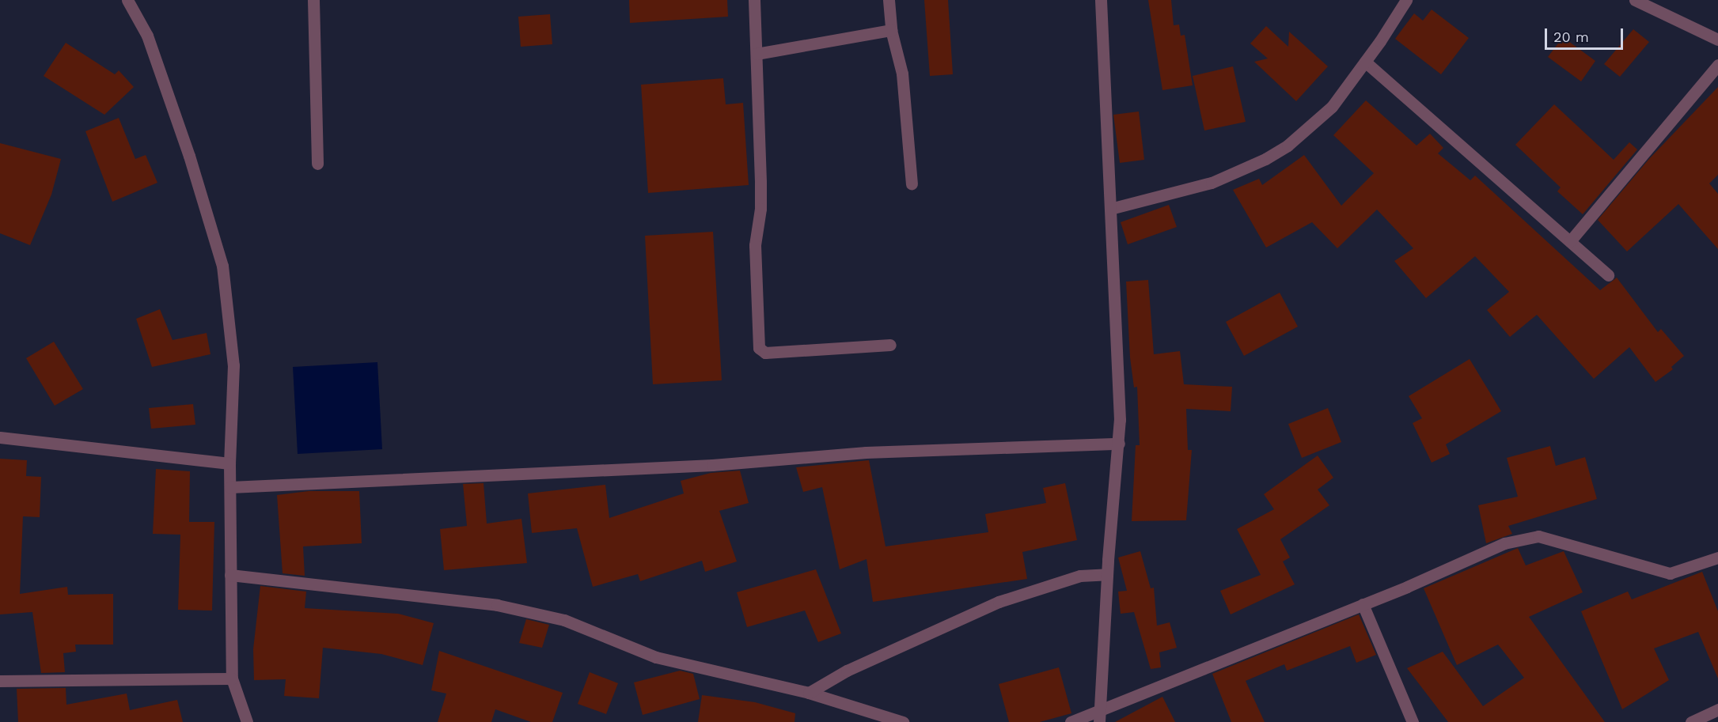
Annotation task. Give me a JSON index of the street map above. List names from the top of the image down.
{
  "scale_bar": "20 m"
}
